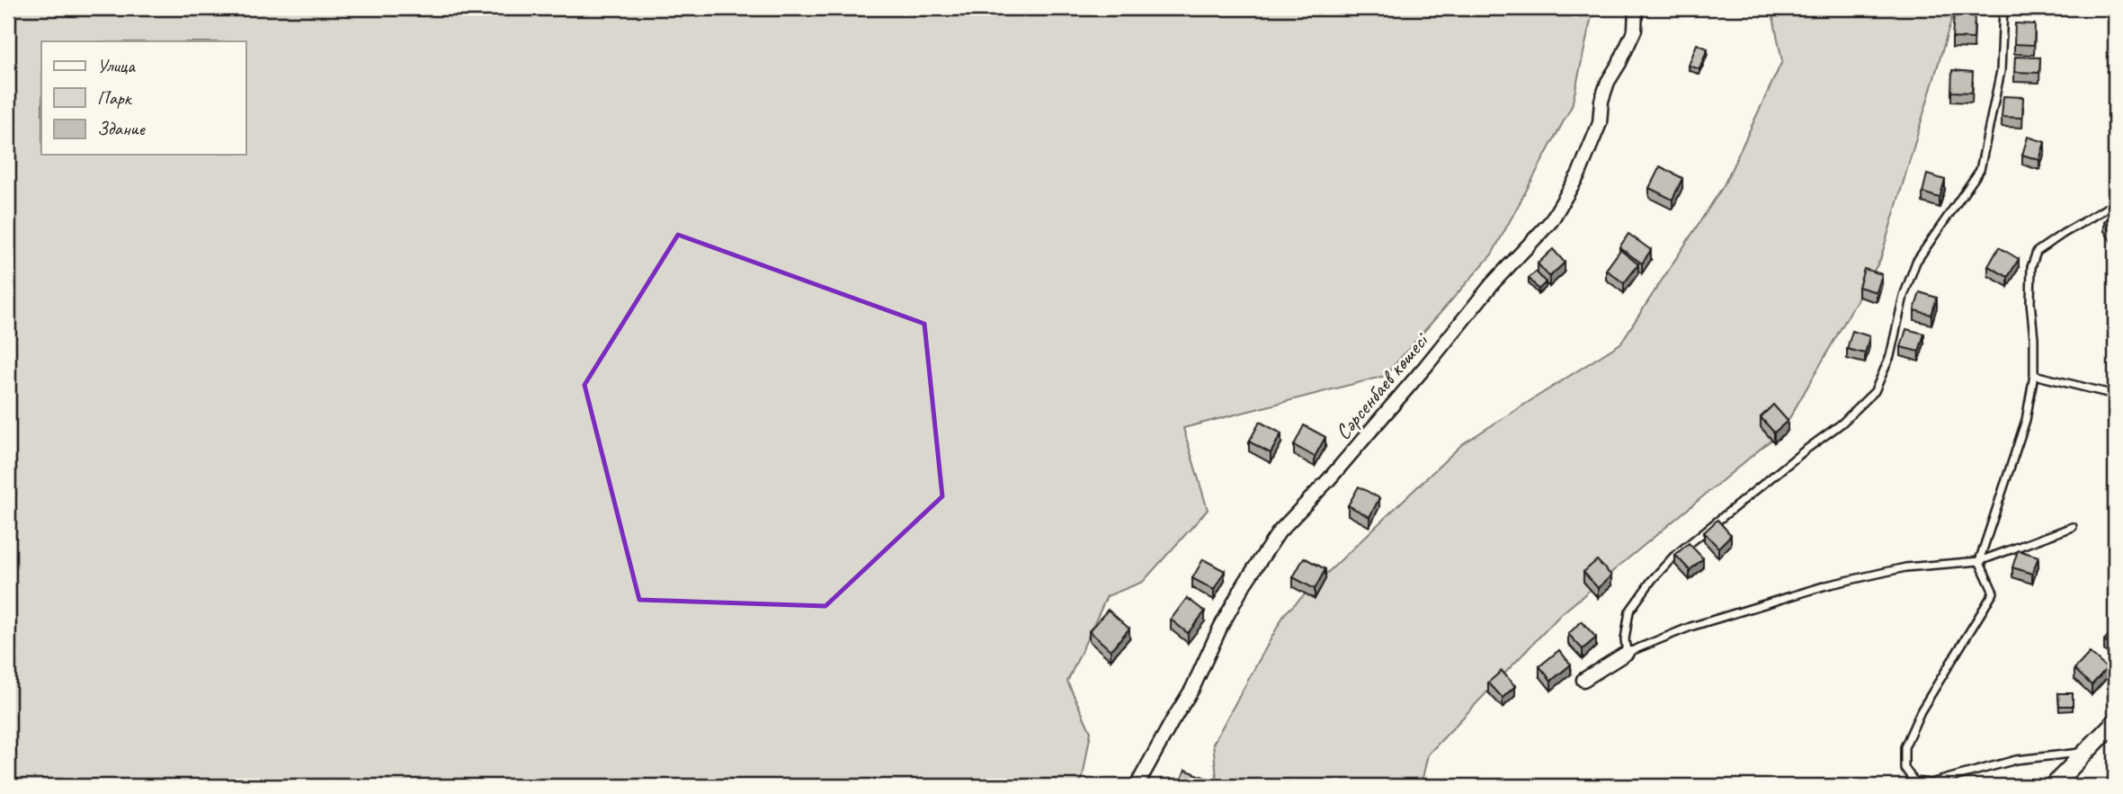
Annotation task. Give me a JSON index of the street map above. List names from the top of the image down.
{
  "streets": {
    "street": ["Сәрсенбаев көшесі"]
  },
  "legend": ["Улица", "Парк", "Здание"]
}
